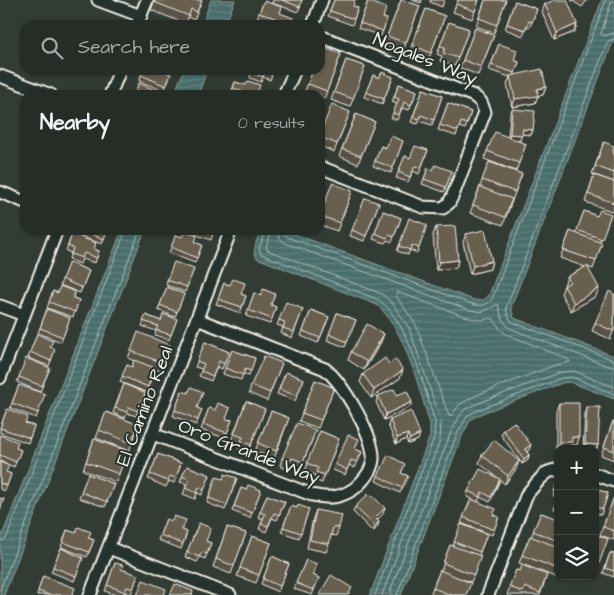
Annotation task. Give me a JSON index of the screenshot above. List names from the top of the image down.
{
  "streets": {
    "street": ["Nogales Way", "El Camino Real", "Oro Grande Way"]
  },
  "crossings": [
    ["El Camino Real", "Oro Grande Way"]
  ],
  "page": {
    "search": "Search here",
    "heading": ["Nearby", "0 results"],
    "map_buttons": ["+", "−"]
  }
}
